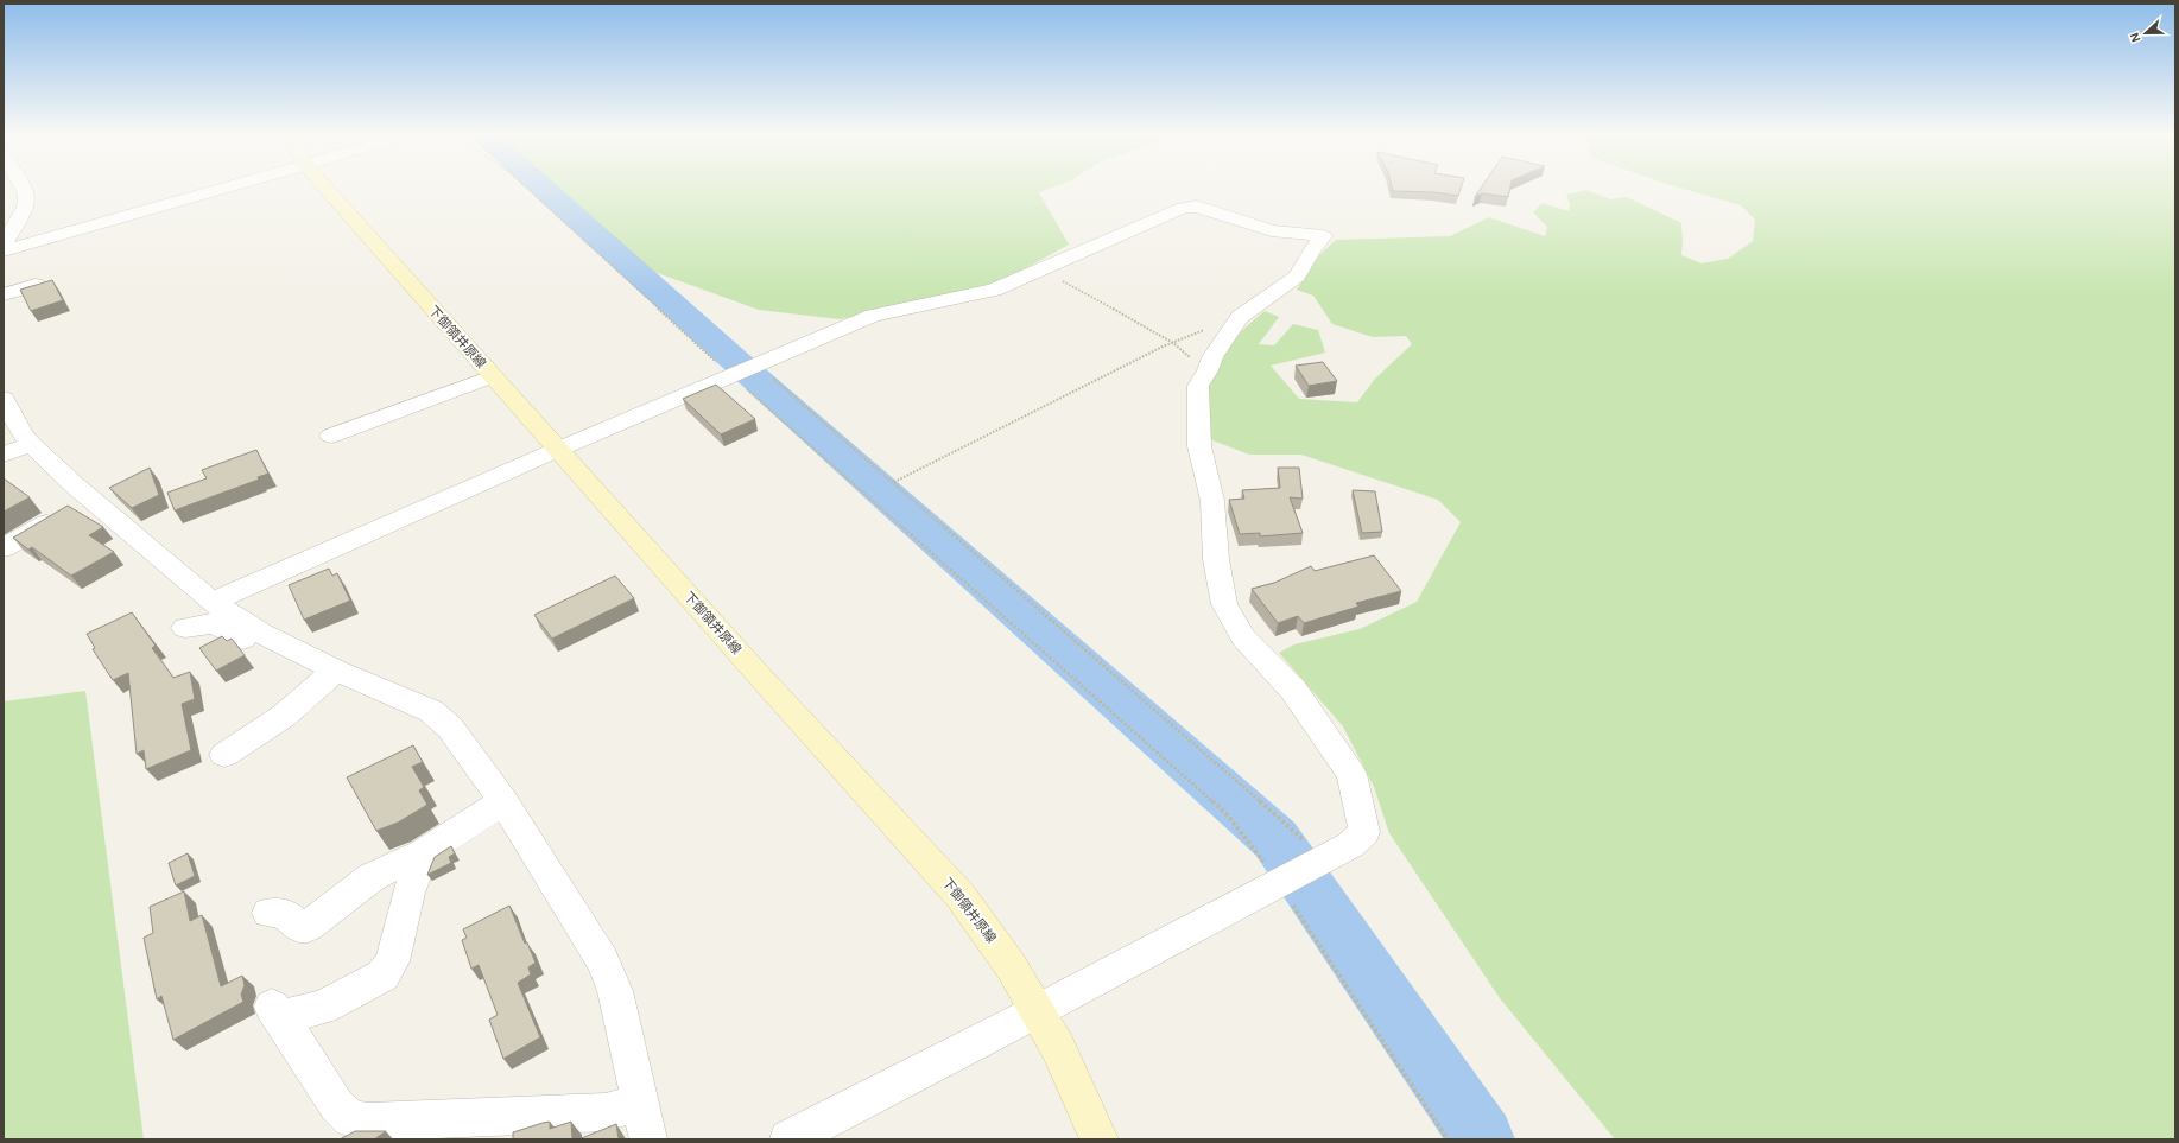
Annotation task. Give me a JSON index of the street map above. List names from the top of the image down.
{
  "streets": {
    "main road": ["下御領井原線"]
  },
  "north": "left"
}
